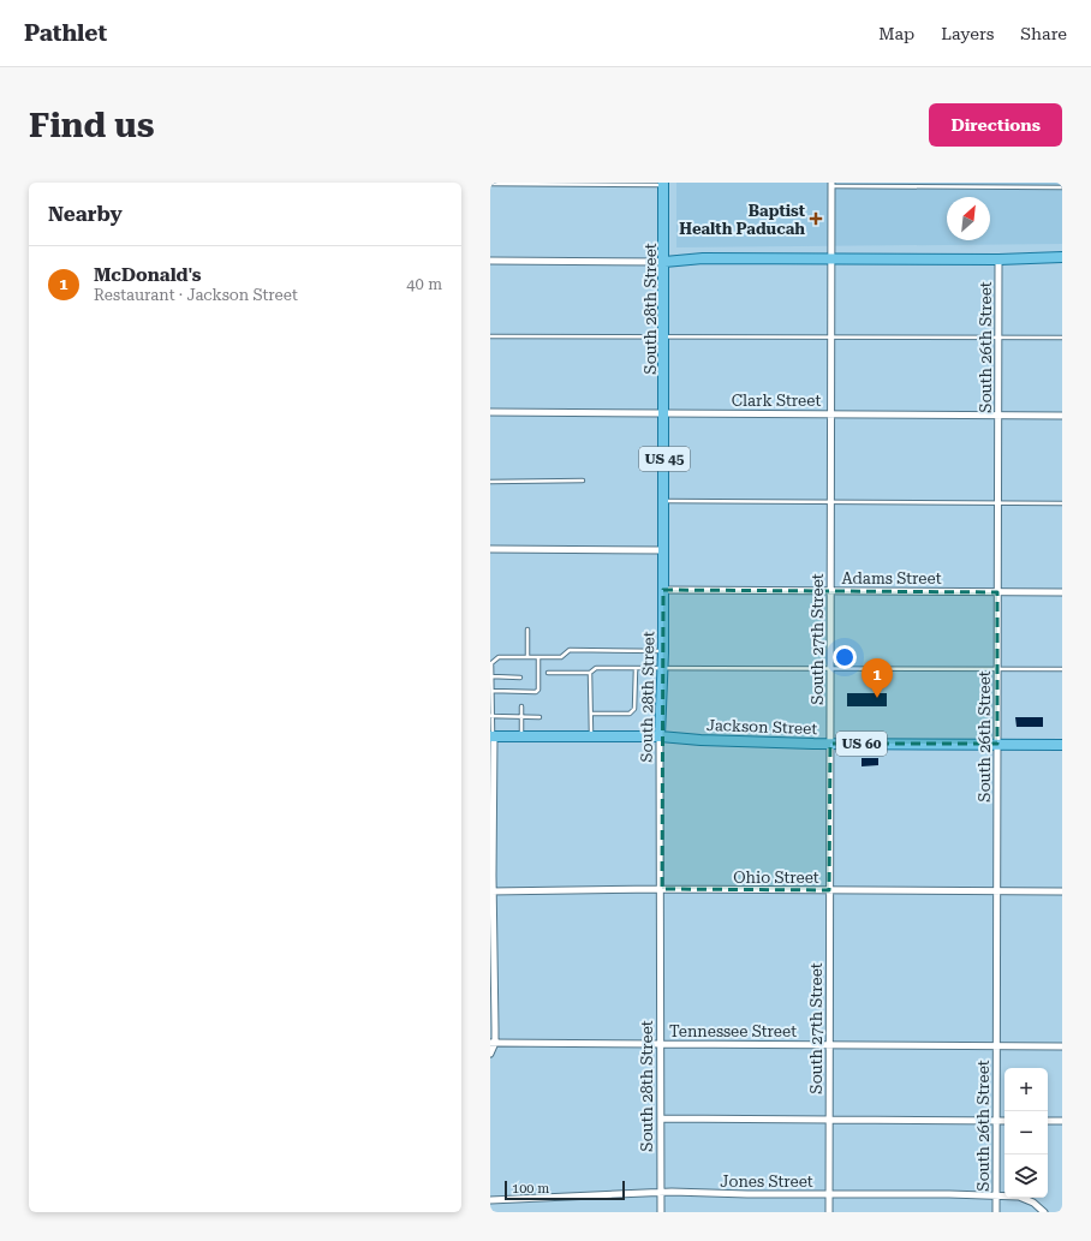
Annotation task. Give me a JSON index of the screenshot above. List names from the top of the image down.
{
  "streets": {
    "main road": [
      "South 28th Street",
      "US 45",
      "Jackson Street",
      "US 60"
    ],
    "street": [
      "South 26th Street",
      "Clark Street",
      "Adams Street",
      "South 27th Street",
      "Ohio Street",
      "Tennessee Street",
      "Jones Street"
    ]
  },
  "crossings": [
    ["South 28th Street", "Clark Street"],
    ["South 28th Street", "Adams Street"],
    ["South 28th Street", "Jackson Street"],
    ["South 28th Street", "Ohio Street"],
    ["South 28th Street", "Tennessee Street"],
    ["South 28th Street", "Jones Street"],
    ["South 26th Street", "Clark Street"],
    ["South 26th Street", "Adams Street"],
    ["South 26th Street", "Jackson Street"],
    ["South 26th Street", "Ohio Street"],
    ["South 26th Street", "Tennessee Street"],
    ["South 26th Street", "Jones Street"],
    ["Clark Street", "South 27th Street"],
    ["Adams Street", "South 27th Street"],
    ["South 27th Street", "Jackson Street"],
    ["South 27th Street", "Ohio Street"],
    ["South 27th Street", "Tennessee Street"],
    ["South 27th Street", "Jones Street"]
  ],
  "places": {
    "health": ["Baptist Health Paducah"]
  },
  "scale_bar": "100 m",
  "north": "top right",
  "page": {
    "header": "Pathlet",
    "nav": ["Map", "Layers", "Share"],
    "buttons": "Directions",
    "title": "Find us",
    "heading": "Nearby",
    "list": [
      {
        "mark": "1",
        "name": "McDonald's",
        "note": "Restaurant · Jackson Street",
        "value": "40 m"
      }
    ],
    "pins": "1",
    "map_buttons": ["+", "−"],
    "scale": "100 m"
  }
}
